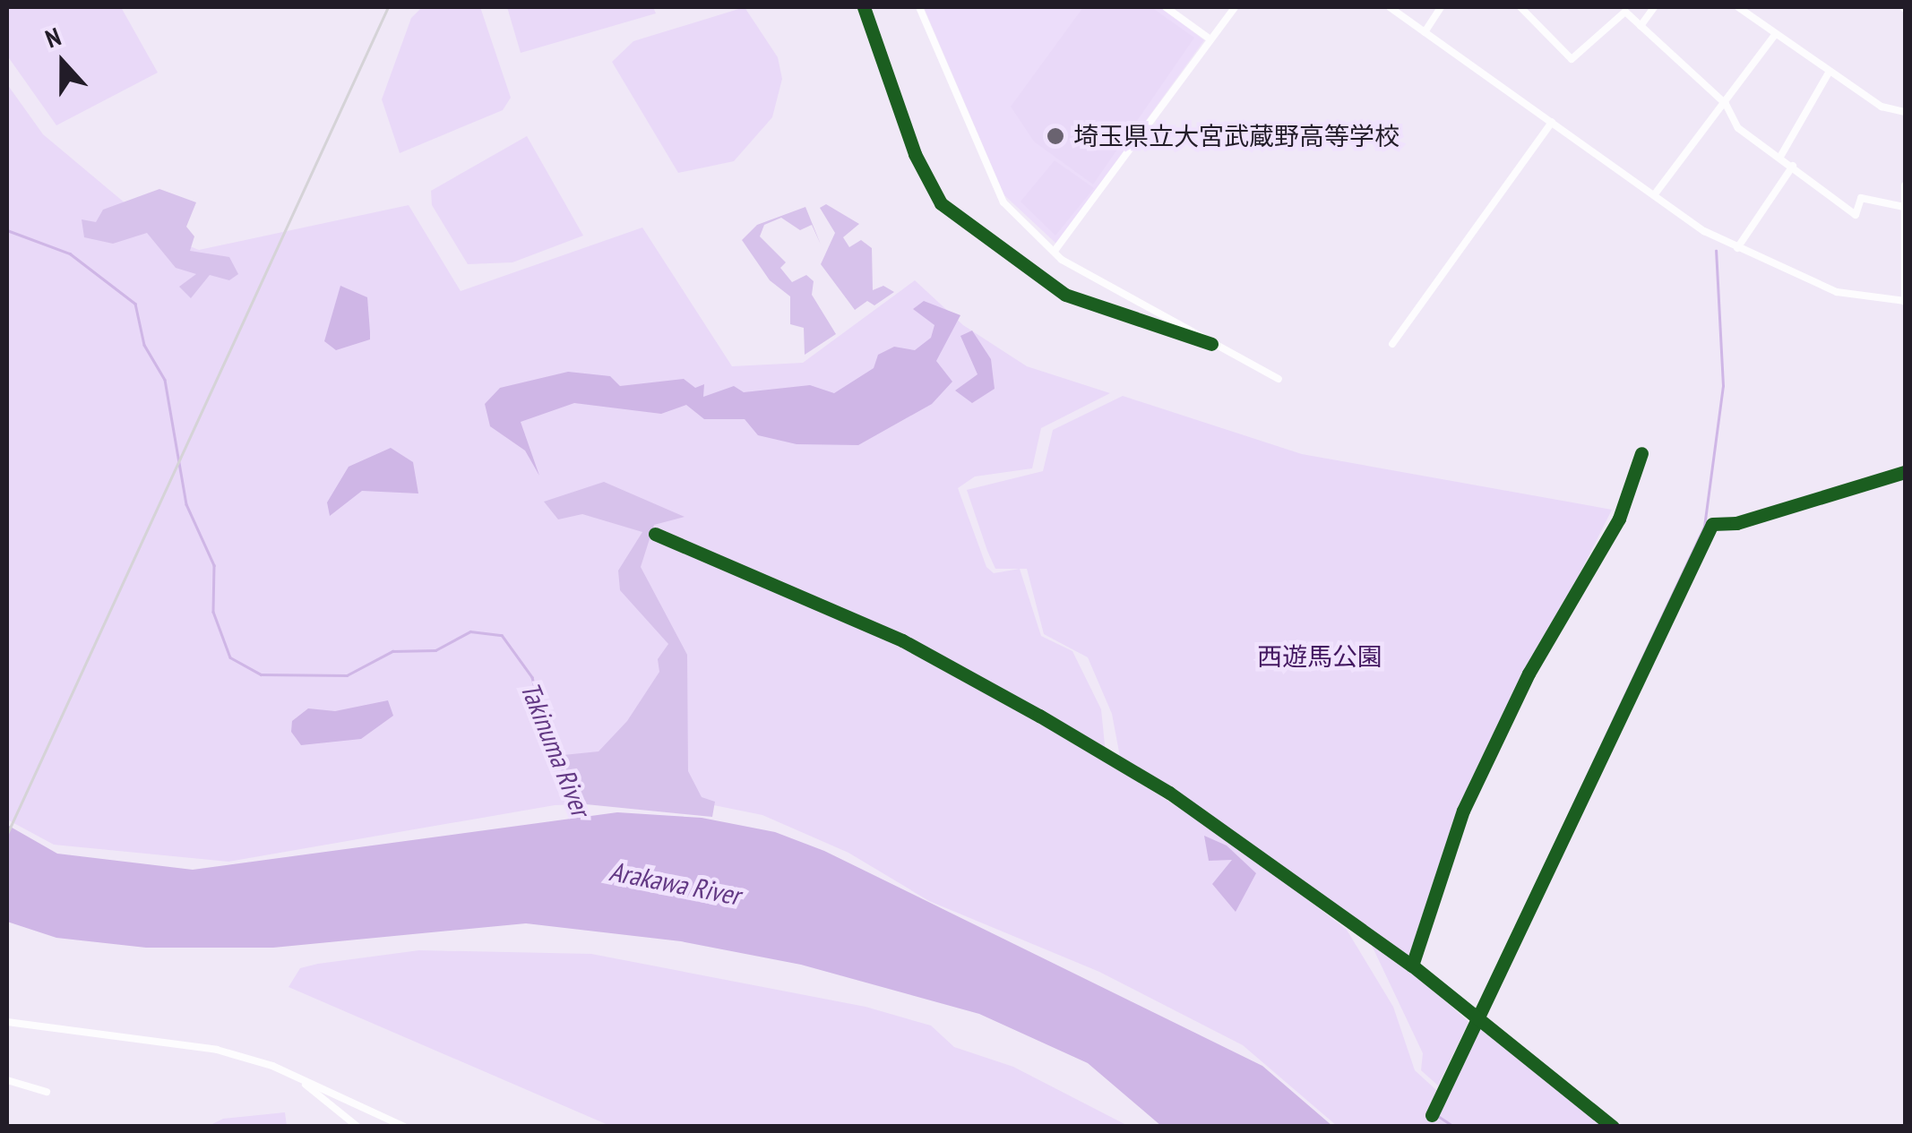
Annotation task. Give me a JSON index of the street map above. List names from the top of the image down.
{
  "water": ["Takinuma River", "Arakawa River"],
  "parks": ["西遊馬公園"],
  "places": ["埼玉県立大宮武蔵野高等学校"],
  "north": "top"
}
